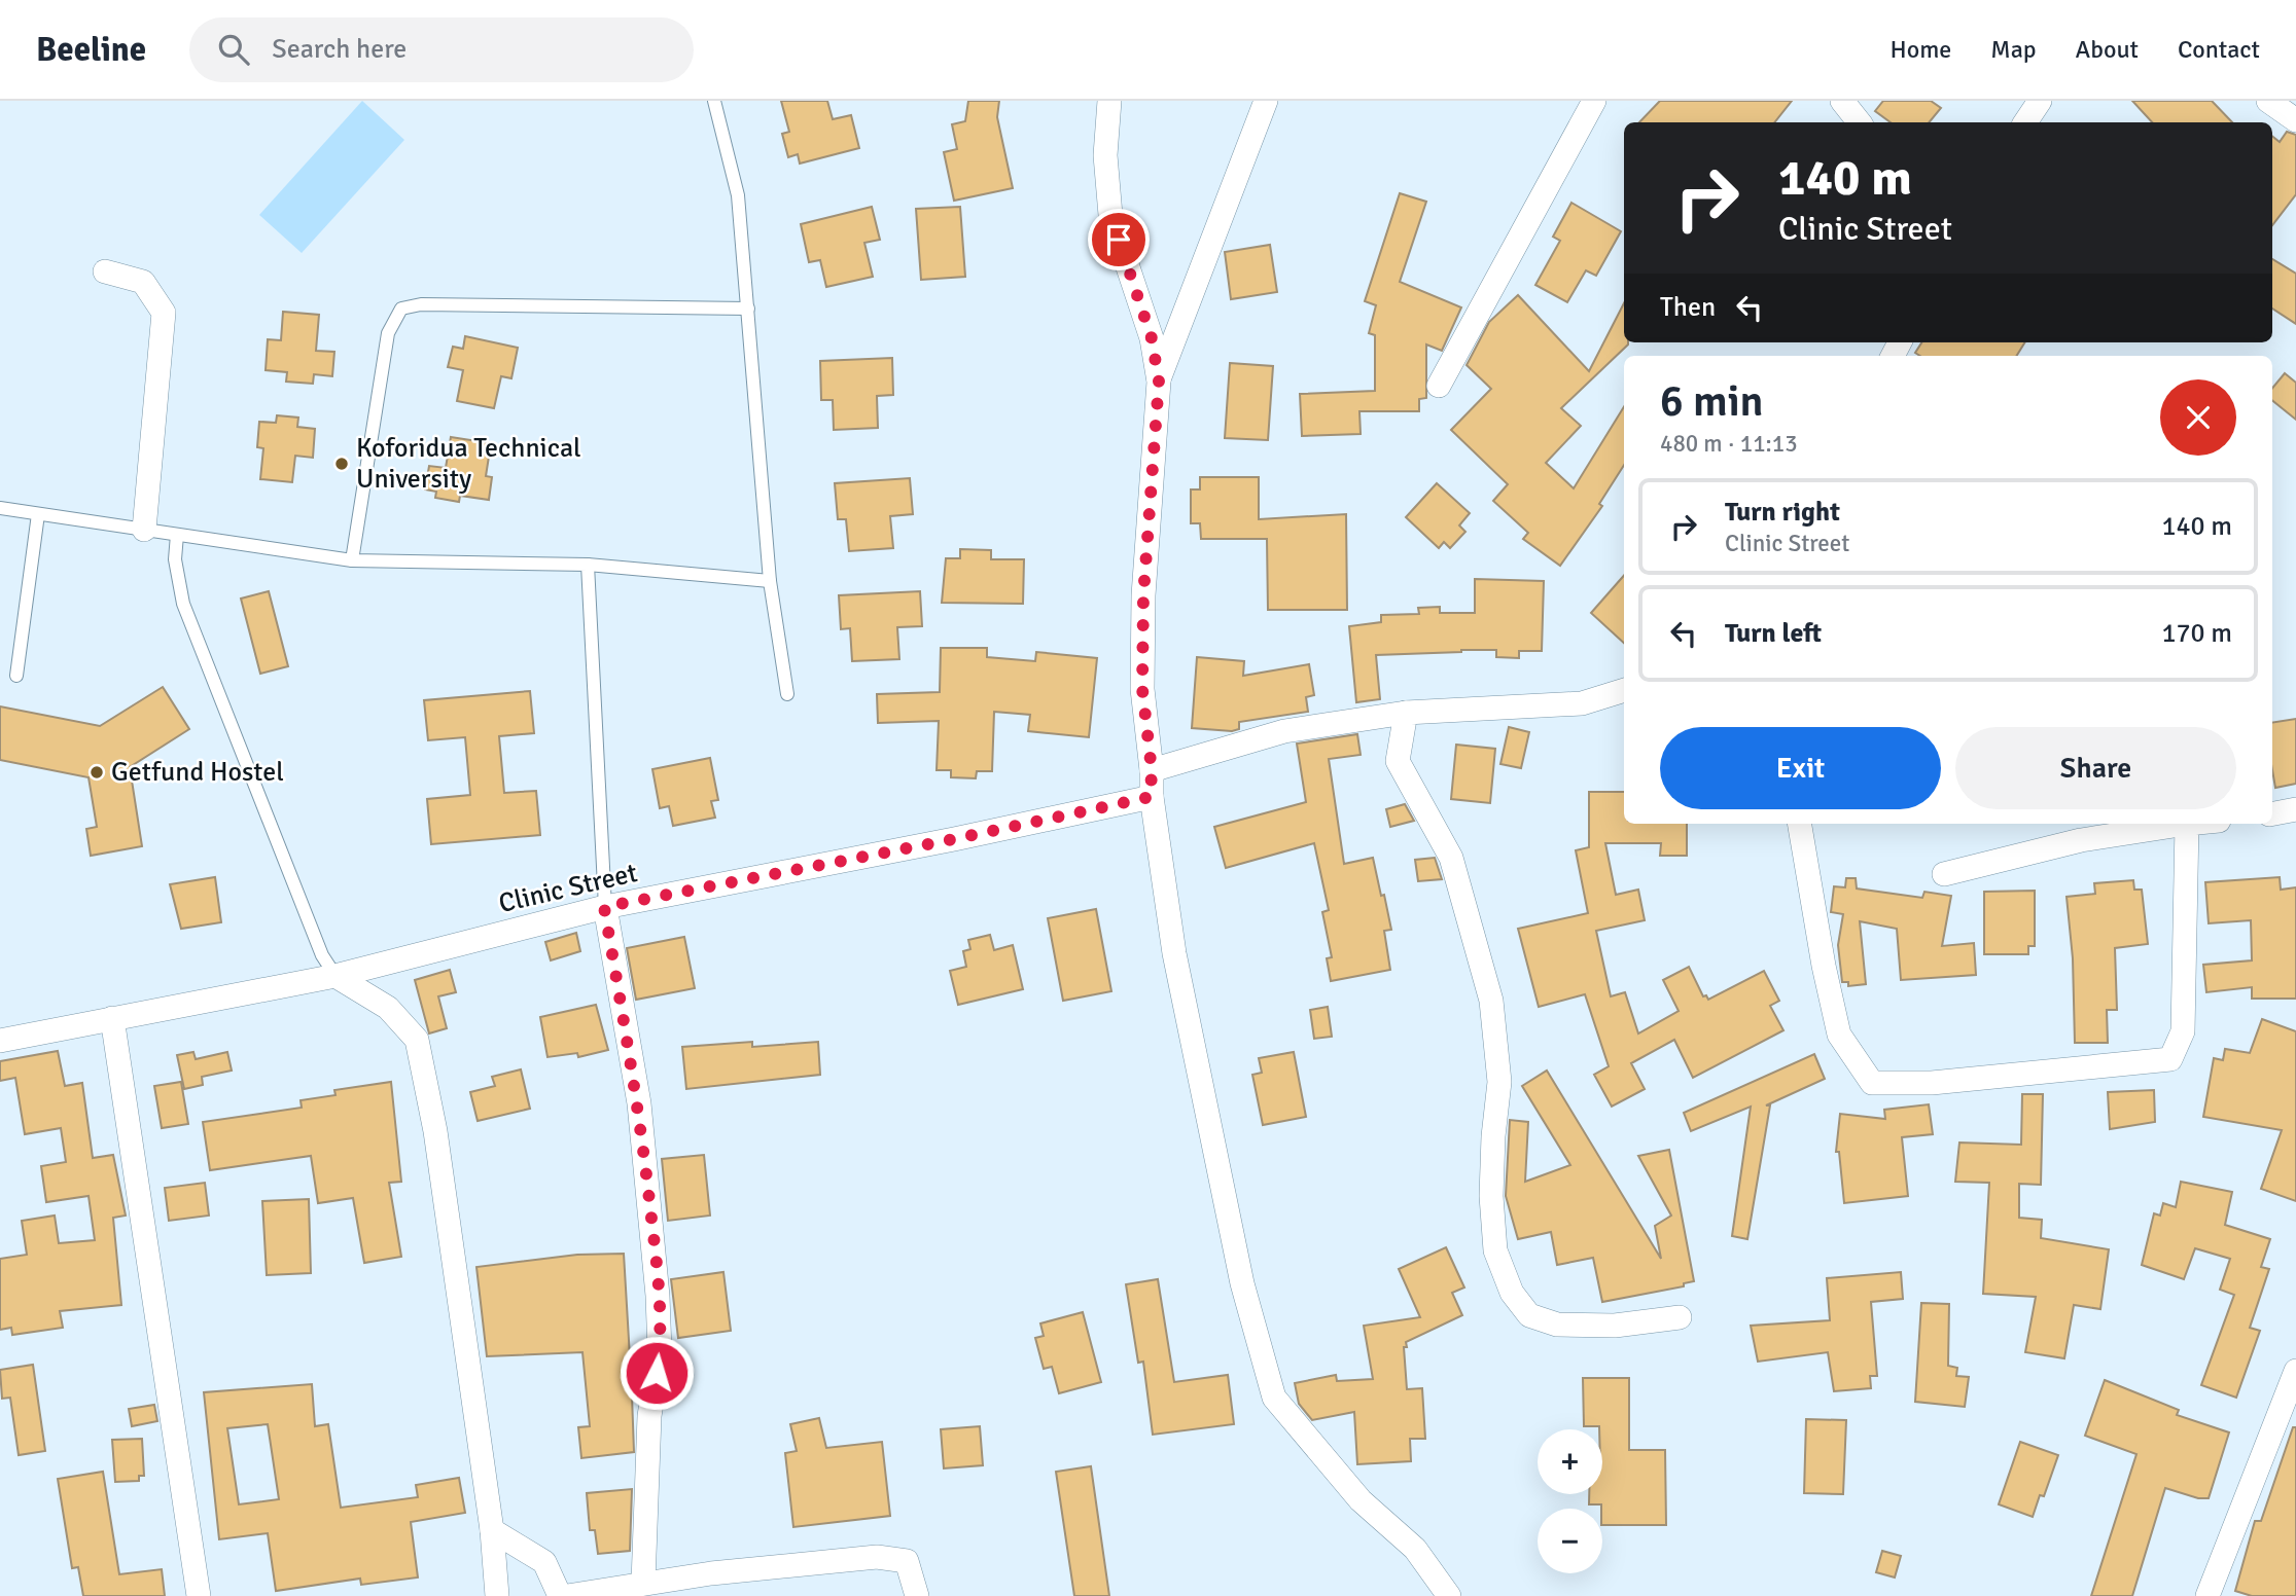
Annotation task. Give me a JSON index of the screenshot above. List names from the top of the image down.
{
  "streets": {
    "street": ["Clinic Street"]
  },
  "places": ["Koforidua Technical University", "Getfund Hostel"],
  "page": {
    "header": "Beeline",
    "search": "Search here",
    "nav": [
      "Home",
      "Map",
      "About",
      "Contact"
    ],
    "turn": ["140 m", "Clinic Street"],
    "then": "Then",
    "heading": ["6 min", "480 m · 11:13"],
    "list": [
      {
        "name": "Turn right",
        "note": "Clinic Street",
        "value": "140 m"
      },
      {
        "name": "Turn left",
        "value": "170 m"
      }
    ],
    "buttons": ["Exit", "Share"],
    "map_buttons": ["+", "−"]
  }
}
